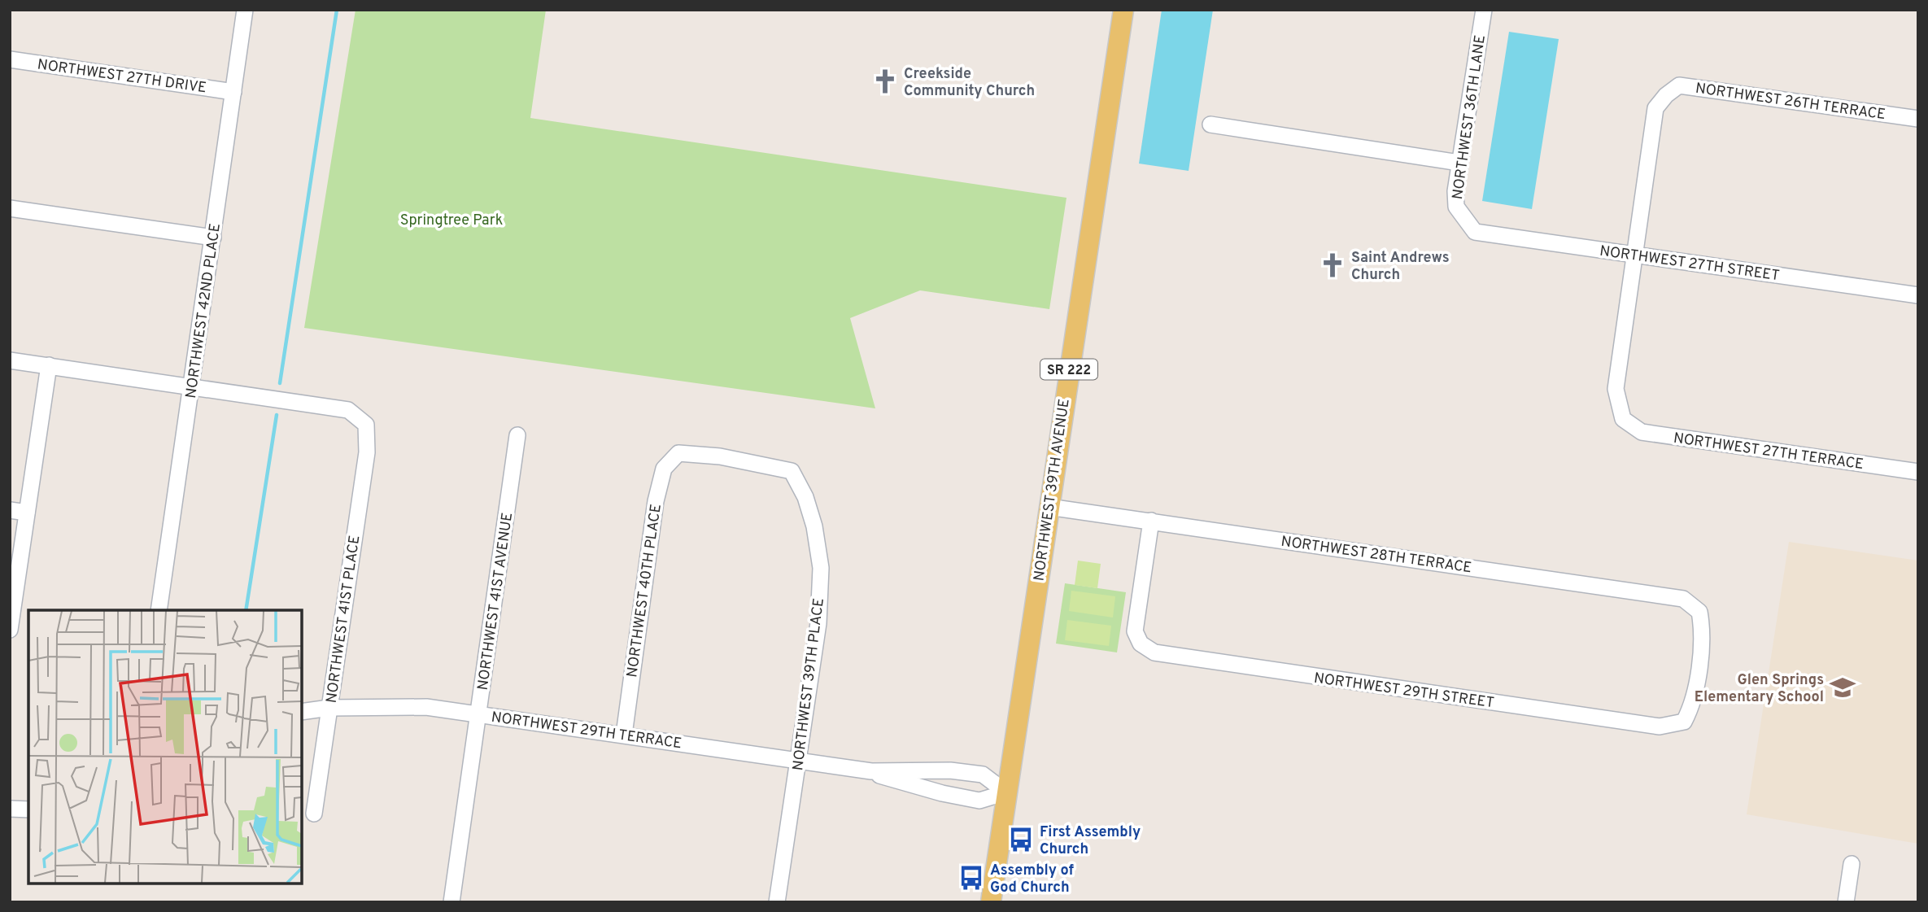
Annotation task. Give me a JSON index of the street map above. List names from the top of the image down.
{
  "streets": {
    "main road": ["SR 222", "NORTHWEST 39TH AVENUE"],
    "street": [
      "NORTHWEST 27TH DRIVE",
      "NORTHWEST 26TH TERRACE",
      "NORTHWEST 36TH LANE",
      "NORTHWEST 27TH STREET",
      "NORTHWEST 42ND PLACE",
      "NORTHWEST 27TH TERRACE",
      "NORTHWEST 28TH TERRACE",
      "NORTHWEST 40TH PLACE",
      "NORTHWEST 41ST AVENUE",
      "NORTHWEST 41ST PLACE",
      "NORTHWEST 39TH PLACE",
      "NORTHWEST 29TH STREET",
      "NORTHWEST 29TH TERRACE"
    ]
  },
  "crossings": [
    ["NORTHWEST 27TH DRIVE", "NORTHWEST 42ND PLACE"],
    ["NORTHWEST 26TH TERRACE", "NORTHWEST 27TH STREET"],
    ["NORTHWEST 26TH TERRACE", "NORTHWEST 27TH TERRACE"],
    ["NORTHWEST 36TH LANE", "NORTHWEST 27TH STREET"],
    ["NORTHWEST 27TH STREET", "NORTHWEST 27TH TERRACE"],
    ["NORTHWEST 42ND PLACE", "NORTHWEST 41ST PLACE"],
    ["NORTHWEST 39TH AVENUE", "NORTHWEST 28TH TERRACE"],
    ["NORTHWEST 39TH AVENUE", "NORTHWEST 29TH TERRACE"],
    ["NORTHWEST 28TH TERRACE", "NORTHWEST 29TH STREET"],
    ["NORTHWEST 40TH PLACE", "NORTHWEST 39TH PLACE"],
    ["NORTHWEST 40TH PLACE", "NORTHWEST 29TH TERRACE"],
    ["NORTHWEST 41ST AVENUE", "NORTHWEST 29TH TERRACE"],
    ["NORTHWEST 41ST PLACE", "NORTHWEST 29TH TERRACE"],
    ["NORTHWEST 39TH PLACE", "NORTHWEST 29TH TERRACE"]
  ],
  "parks": ["Springtree Park"],
  "places": {
    "church": ["Creekside Community Church", "Saint Andrews Church"],
    "school or university": ["Glen Springs Elementary School"],
    "bus stop": ["First Assembly Church", "Assembly of God Church"]
  }
}
